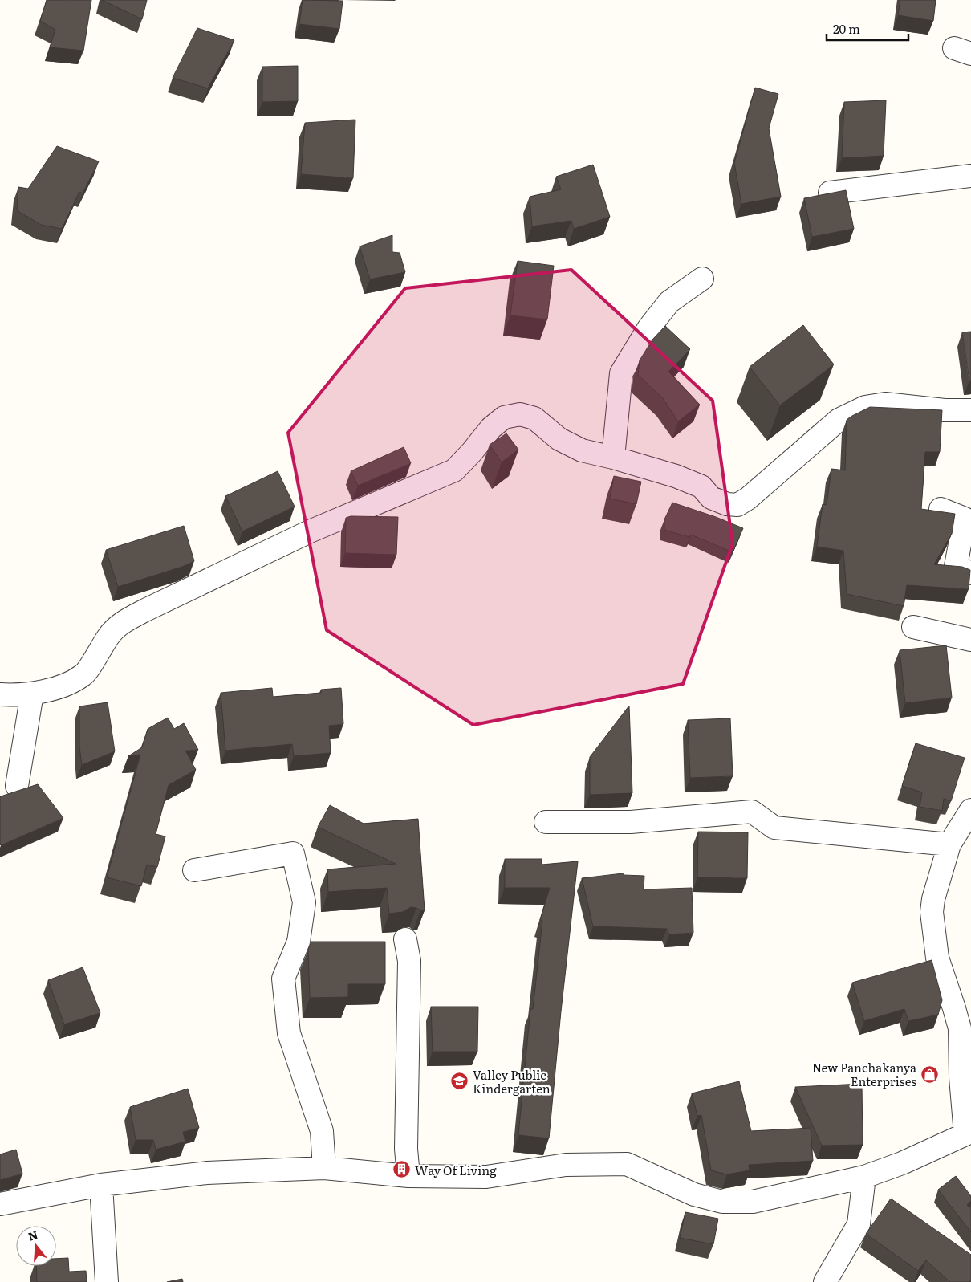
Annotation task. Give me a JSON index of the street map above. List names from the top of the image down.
{
  "places": {
    "shop": ["New Panchakanya Enterprises"],
    "school or university": ["Valley Public Kindergarten"],
    "building": ["Way Of Living"]
  },
  "scale_bar": "20 m",
  "north": "top"
}
